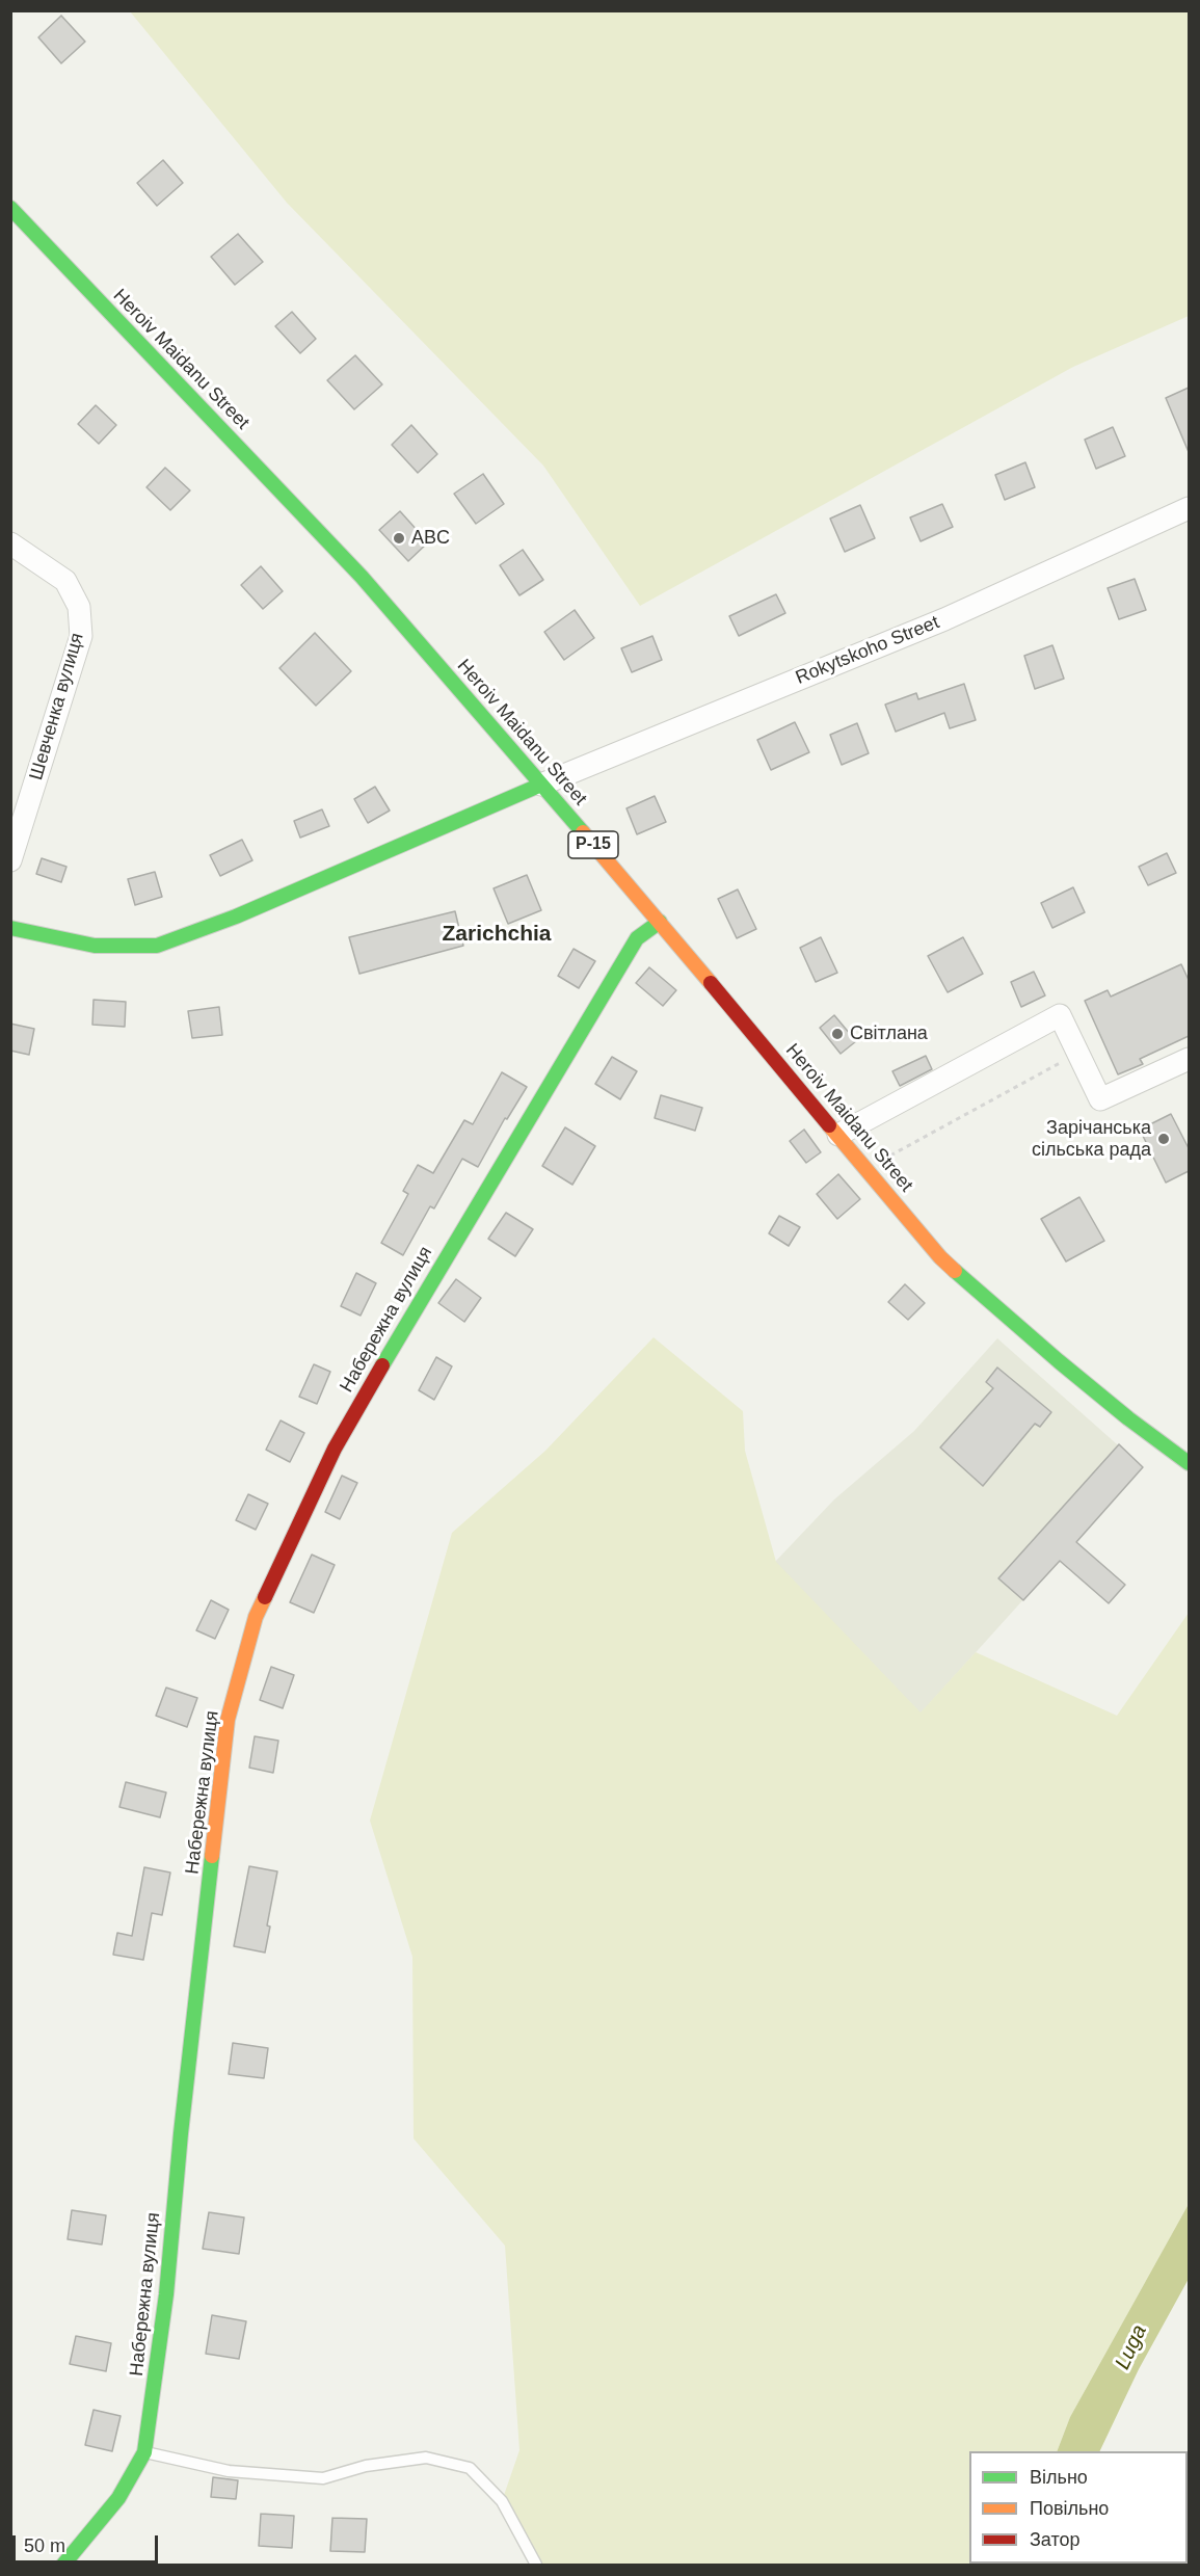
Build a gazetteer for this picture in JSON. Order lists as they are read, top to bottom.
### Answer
{
  "streets": {
    "street": [
      "Heroiv Maidanu Street",
      "Rokytskoho Street",
      "Шевченка вулиця",
      "Р-15",
      "Набережна вулиця"
    ]
  },
  "crossings": [
    ["Heroiv Maidanu Street", "Rokytskoho Street"],
    ["Heroiv Maidanu Street", "Набережна вулиця"]
  ],
  "districts": ["Zarichchia"],
  "water": ["Luga"],
  "places": ["ABC", "Світлана", "Зарічанська сільська рада"],
  "legend": ["Вільно", "Повільно", "Затор"],
  "scale_bar": "50 m"
}
